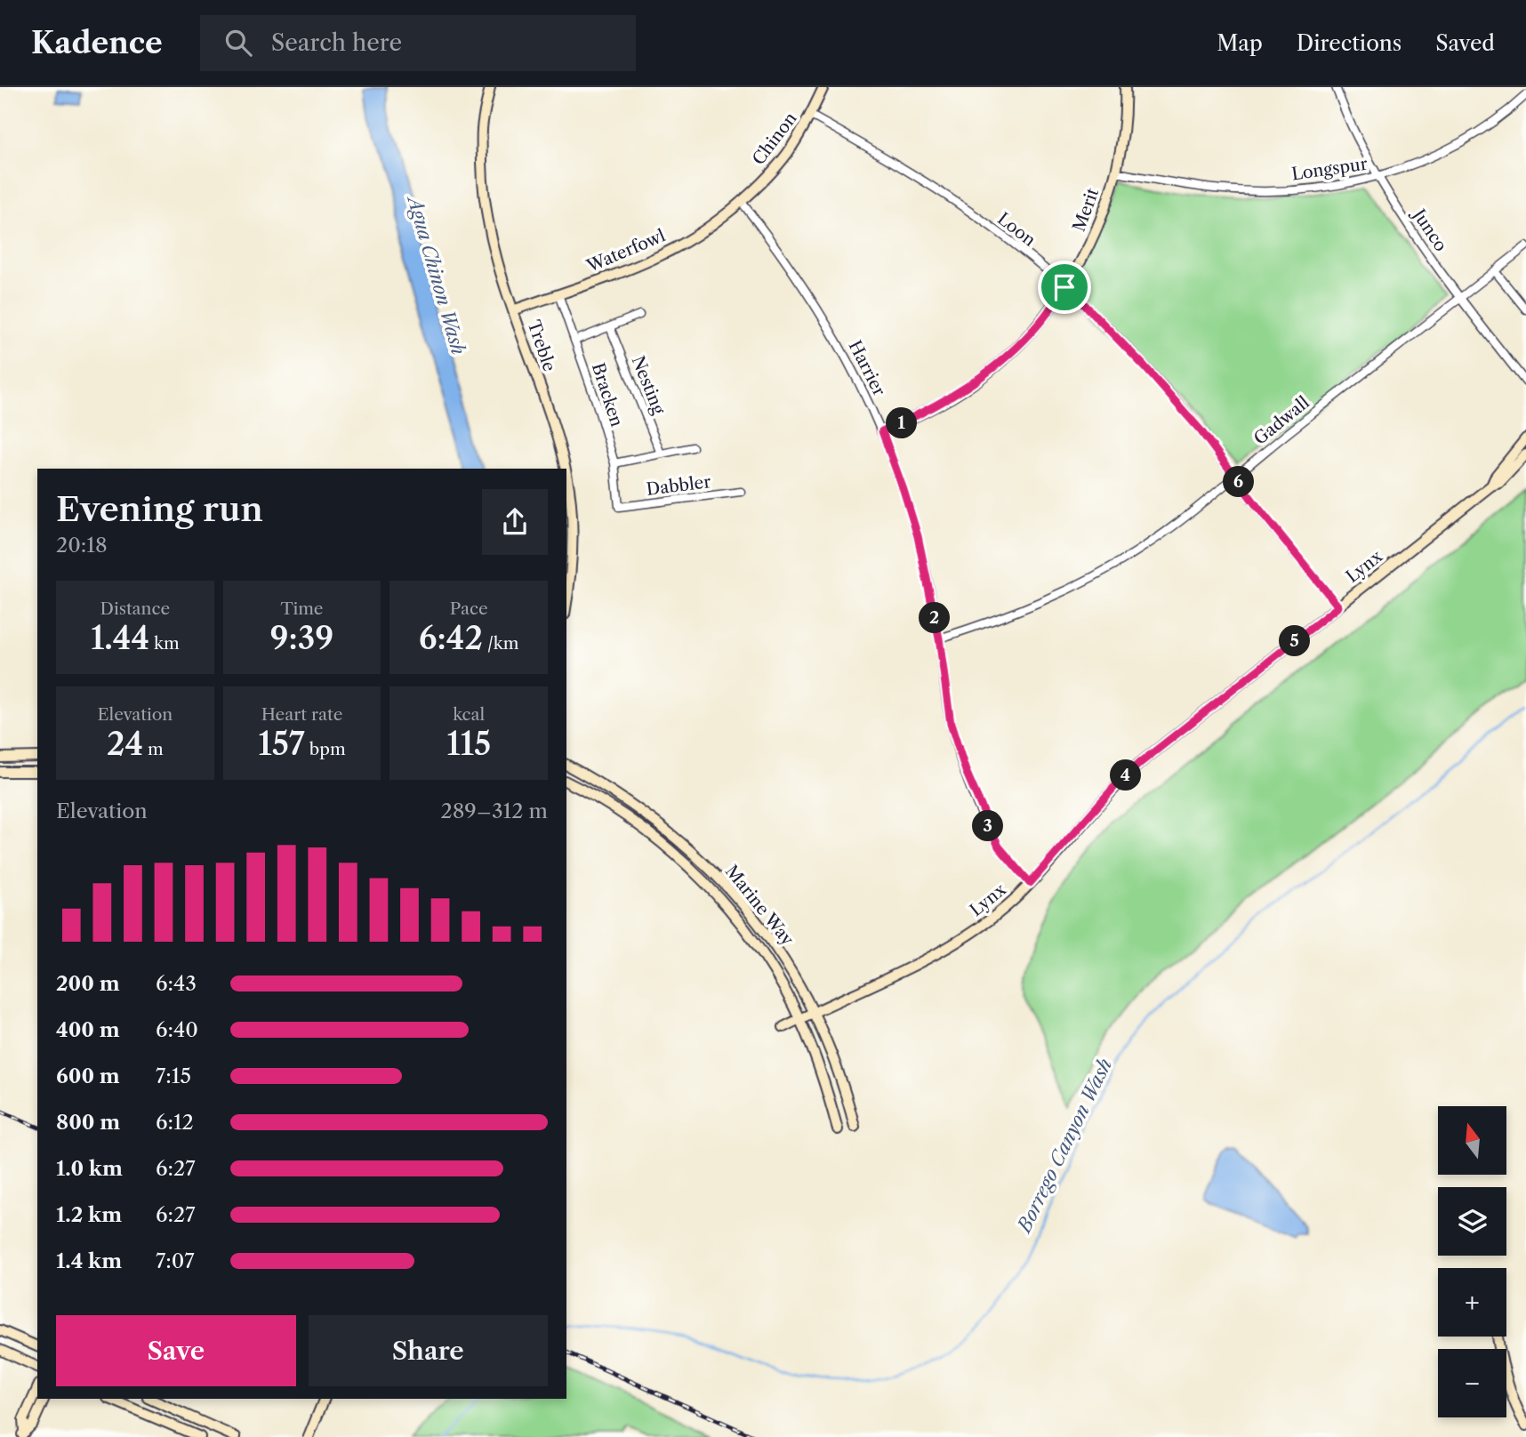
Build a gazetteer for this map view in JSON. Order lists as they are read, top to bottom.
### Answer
{
  "streets": {
    "street": [
      "Chinon",
      "Longspur",
      "Merit",
      "Loon",
      "Junco",
      "Waterfowl",
      "Treble",
      "Harrier",
      "Nesting",
      "Bracken",
      "Gadwall",
      "Dabbler",
      "Lynx",
      "Marine Way"
    ]
  },
  "crossings": [
    ["Chinon", "Loon"],
    ["Chinon", "Waterfowl"],
    ["Chinon", "Harrier"],
    ["Longspur", "Merit"],
    ["Longspur", "Junco"],
    ["Merit", "Loon"],
    ["Merit", "Harrier"],
    ["Loon", "Gadwall"],
    ["Loon", "Lynx"],
    ["Junco", "Gadwall"],
    ["Waterfowl", "Treble"],
    ["Waterfowl", "Harrier"],
    ["Waterfowl", "Bracken"],
    ["Harrier", "Gadwall"],
    ["Harrier", "Lynx"],
    ["Bracken", "Dabbler"],
    ["Lynx", "Marine Way"]
  ],
  "water": ["Agua Chinon Wash", "Borrego Canyon Wash"],
  "north": "top",
  "page": {
    "header": "Kadence",
    "search": "Search here",
    "nav": ["Map", "Directions", "Saved"],
    "pins": [
      "1",
      "6",
      "2",
      "5",
      "4",
      "3"
    ],
    "heading": ["Evening run", "20:18"],
    "stats": [
      ["Distance", "1.44 km"],
      ["Time", "9:39"],
      ["Pace", "6:42 /km"],
      ["Elevation", "24 m"],
      ["Heart rate", "157 bpm"],
      ["kcal", "115"]
    ],
    "chart": ["Elevation", "289–312 m"],
    "list": [
      {
        "name": "200 m",
        "note": "6:43"
      },
      {
        "name": "400 m",
        "note": "6:40"
      },
      {
        "name": "600 m",
        "note": "7:15"
      },
      {
        "name": "800 m",
        "note": "6:12"
      },
      {
        "name": "1.0 km",
        "note": "6:27"
      },
      {
        "name": "1.2 km",
        "note": "6:27"
      },
      {
        "name": "1.4 km",
        "note": "7:07"
      }
    ],
    "map_buttons": ["+", "−"],
    "buttons": ["Save", "Share"]
  }
}
